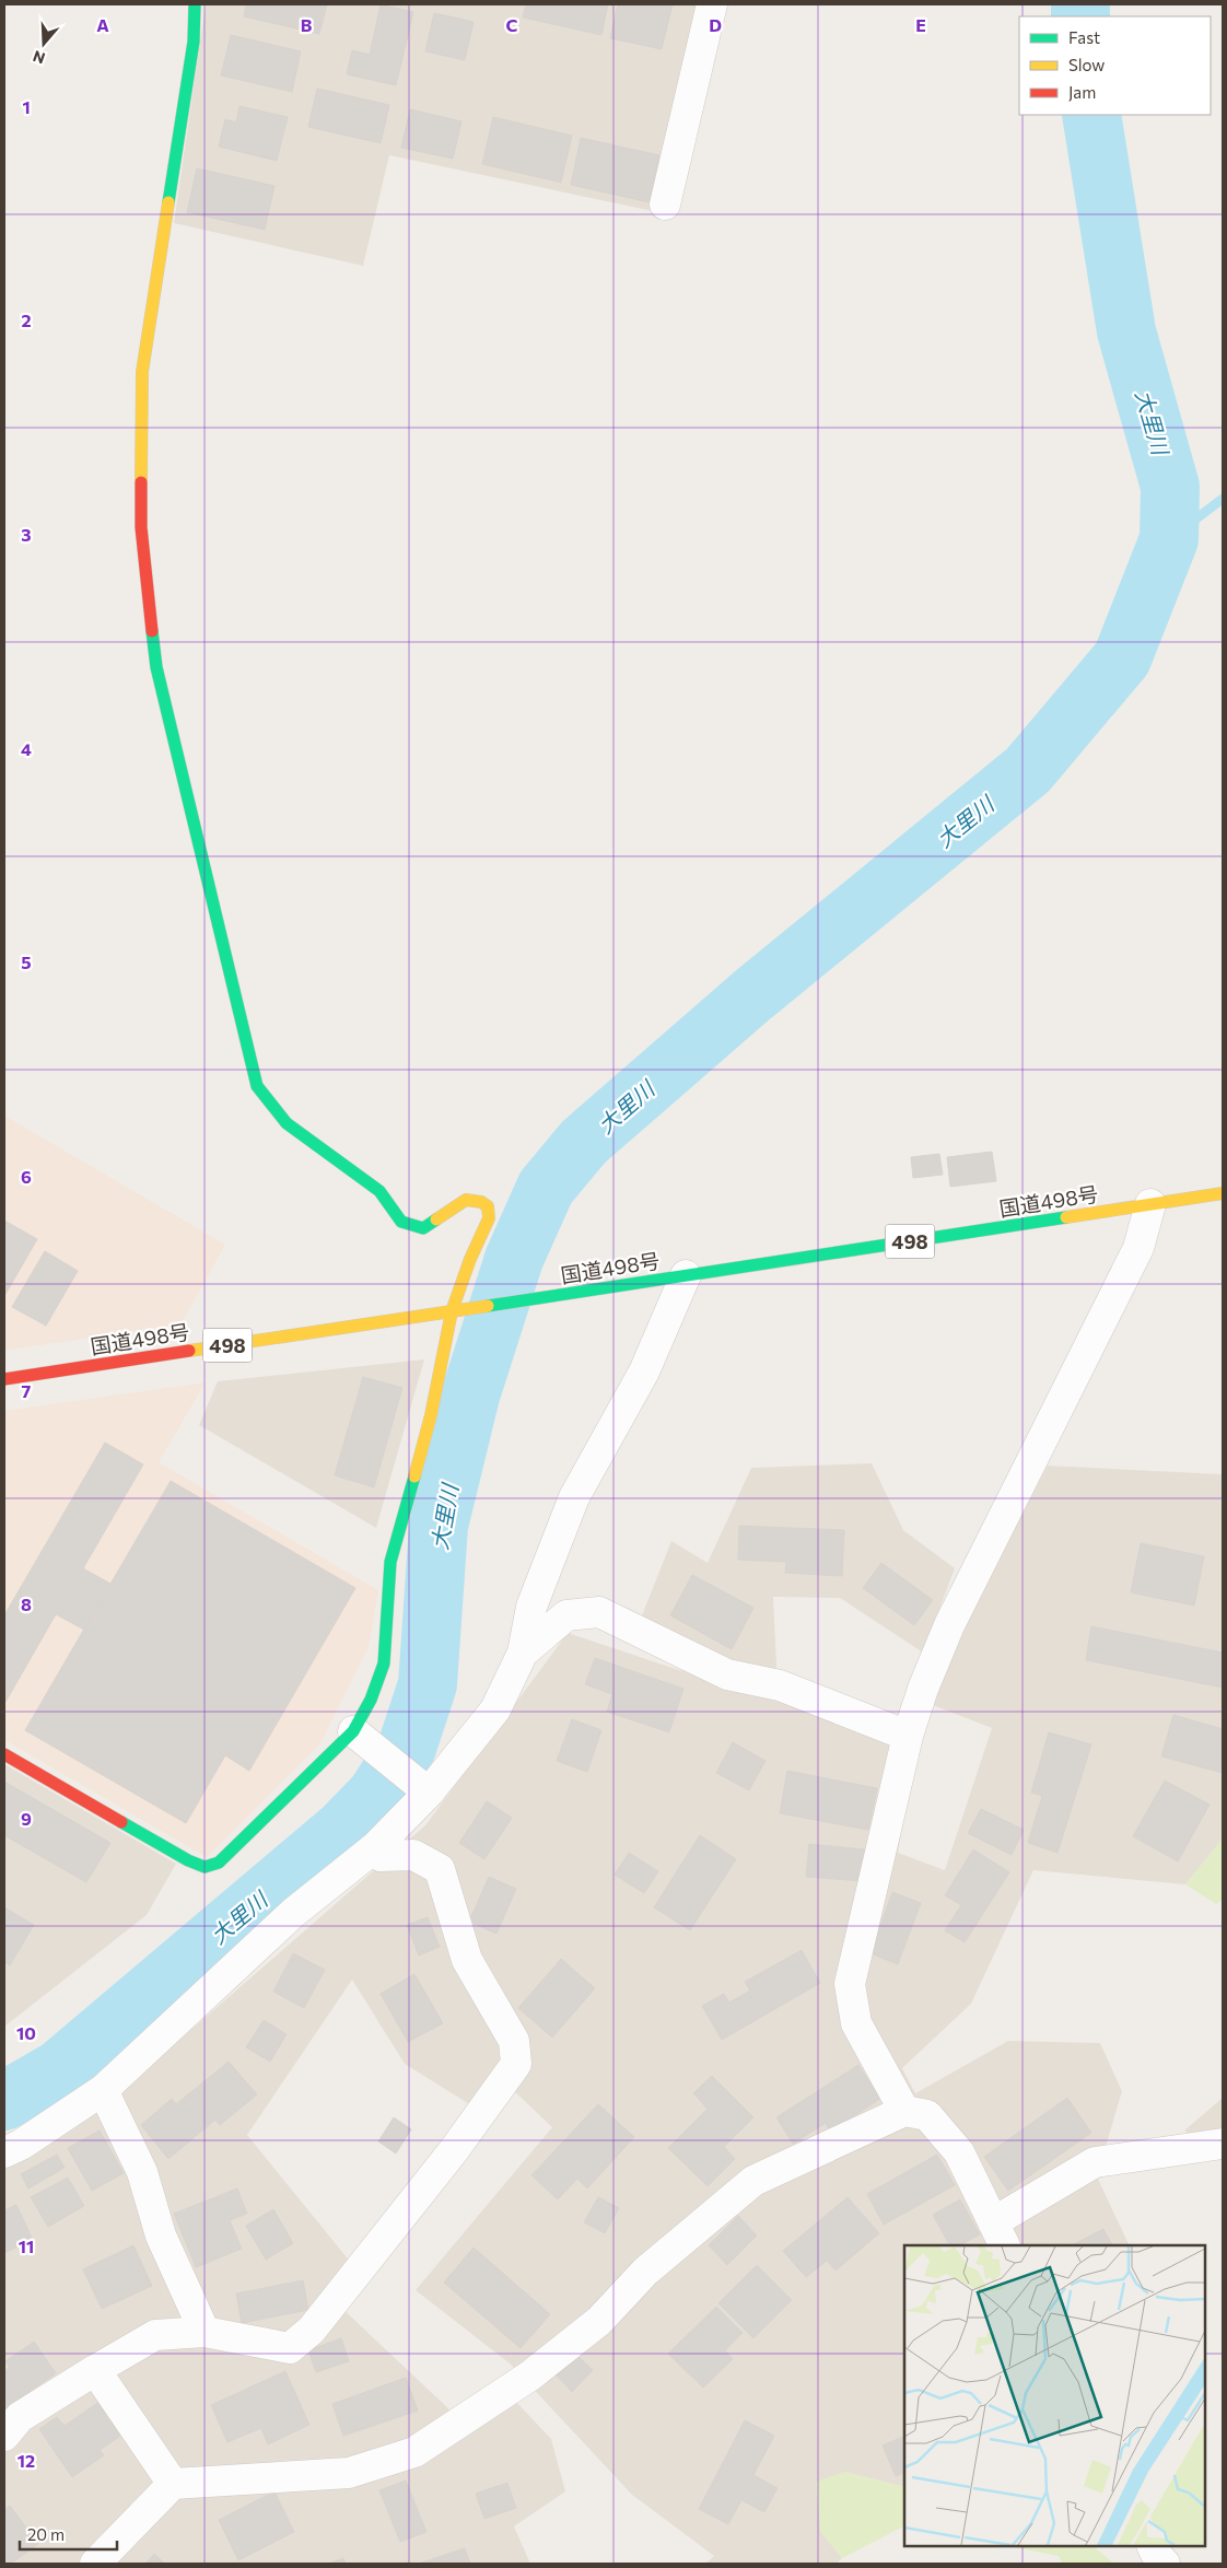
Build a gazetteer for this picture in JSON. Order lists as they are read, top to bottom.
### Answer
{
  "streets": {
    "main road": ["国道498号", "498"]
  },
  "water": ["大里川"],
  "legend": ["Fast", "Slow", "Jam"],
  "scale_bar": "20 m",
  "north": "bottom",
  "grid": {
    "columns": [
      "A",
      "B",
      "C",
      "D",
      "E"
    ],
    "rows": [
      "1",
      "2",
      "3",
      "4",
      "5",
      "6",
      "7",
      "8",
      "9",
      "10",
      "11",
      "12"
    ]
  }
}
